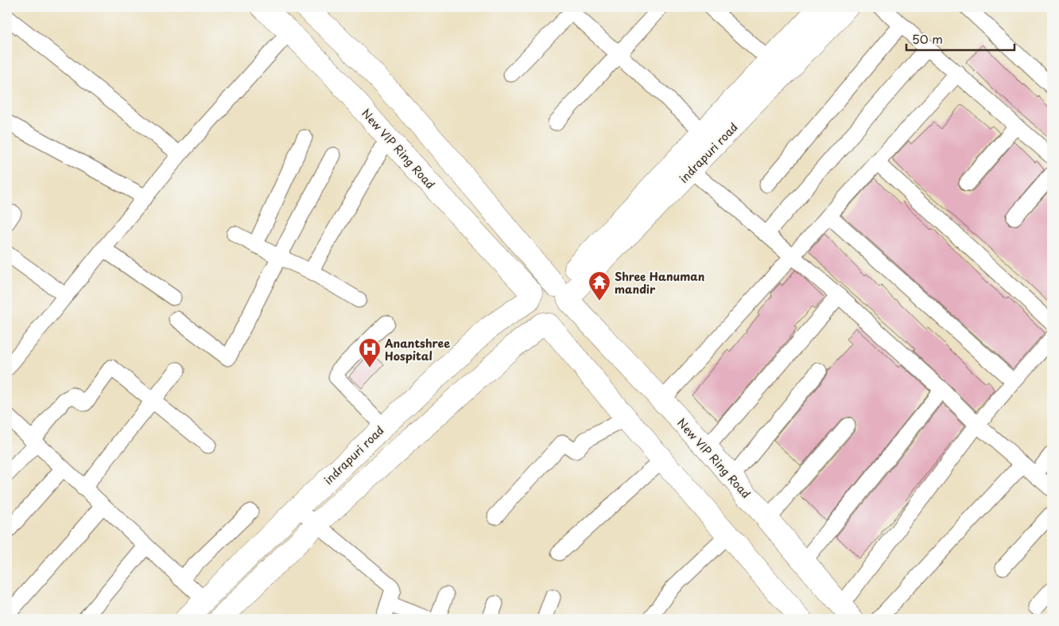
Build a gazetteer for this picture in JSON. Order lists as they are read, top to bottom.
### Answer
{
  "streets": {
    "main road": ["New VIP Ring Road", "indrapuri road"]
  },
  "crossings": [
    ["New VIP Ring Road", "indrapuri road"]
  ],
  "places": {
    "temple": ["Shree Hanuman mandir"],
    "hospital": ["Anantshree Hospital"]
  },
  "scale_bar": "50 m"
}
